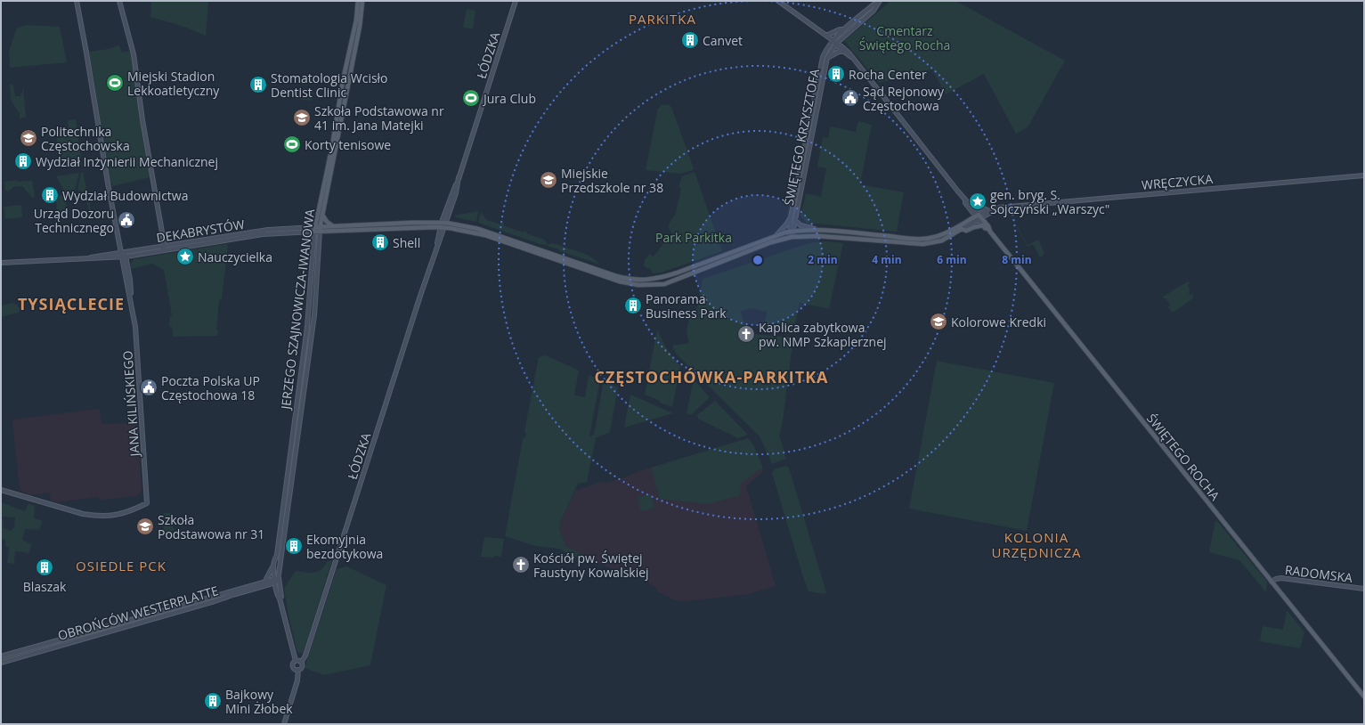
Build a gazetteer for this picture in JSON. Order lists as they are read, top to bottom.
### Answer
{
  "streets": {
    "main road": ["JERZEGO SZAJNOWICZA-IWANOWA", "ŚWIĘTEGO ROCHA"],
    "street": [
      "ŁÓDZKA",
      "ŚWIĘTEGO KRZYSZTOFA",
      "WRĘCZYCKA",
      "DEKABRYSTÓW",
      "JANA KILIŃSKIEGO",
      "RADOMSKA",
      "OBROŃCÓW WESTERPLATTE"
    ]
  },
  "crossings": [
    ["ŁÓDZKA", "JERZEGO SZAJNOWICZA-IWANOWA"],
    ["ŚWIĘTEGO KRZYSZTOFA", "ŚWIĘTEGO ROCHA"],
    ["WRĘCZYCKA", "ŚWIĘTEGO ROCHA"],
    ["DEKABRYSTÓW", "JERZEGO SZAJNOWICZA-IWANOWA"],
    ["DEKABRYSTÓW", "JANA KILIŃSKIEGO"],
    ["JERZEGO SZAJNOWICZA-IWANOWA", "OBROŃCÓW WESTERPLATTE"],
    ["ŚWIĘTEGO ROCHA", "RADOMSKA"]
  ],
  "districts": [
    "PARKITKA",
    "TYSIĄCLECIE",
    "CZĘSTOCHÓWKA-PARKITKA",
    "KOLONIA URZĘDNICZA",
    "OSIEDLE PCK"
  ],
  "parks": ["Cmentarz Świętego Rocha", "Park Parkitka"],
  "places": {
    "building": [
      "Canvet",
      "Rocha Center",
      "Stomatologia Wcisło Dentist Clinic",
      "Wydział Inżynierii Mechanicznej",
      "Wydział Budownictwa",
      "Shell",
      "Panorama Business Park",
      "Ekomyjnia bezdotykowa",
      "Blaszak",
      "Bajkowy Mini Żłobek"
    ],
    "sports": ["Miejski Stadion Lekkoatletyczny", "Jura Club", "Korty tenisowe"],
    "public building": ["Sąd Rejonowy Częstochowa", "Urząd Dozoru Technicznego", "Poczta Polska UP Częstochowa 18"],
    "school or university": [
      "Szkoła Podstawowa nr 41 im. Jana Matejki",
      "Politechnika Częstochowska",
      "Miejskie Przedszkole nr 38",
      "Kolorowe Kredki",
      "Szkoła Podstawowa nr 31"
    ],
    "place": ["gen. bryg. S. Sojczyński „Warszyc\"", "Nauczycielka"],
    "church": ["Kaplica zabytkowa pw. NMP Szkaplerznej", "Kościół pw. Świętej Faustyny Kowalskiej"]
  },
  "rings": [
    "2 min",
    "4 min",
    "6 min",
    "8 min"
  ]
}
